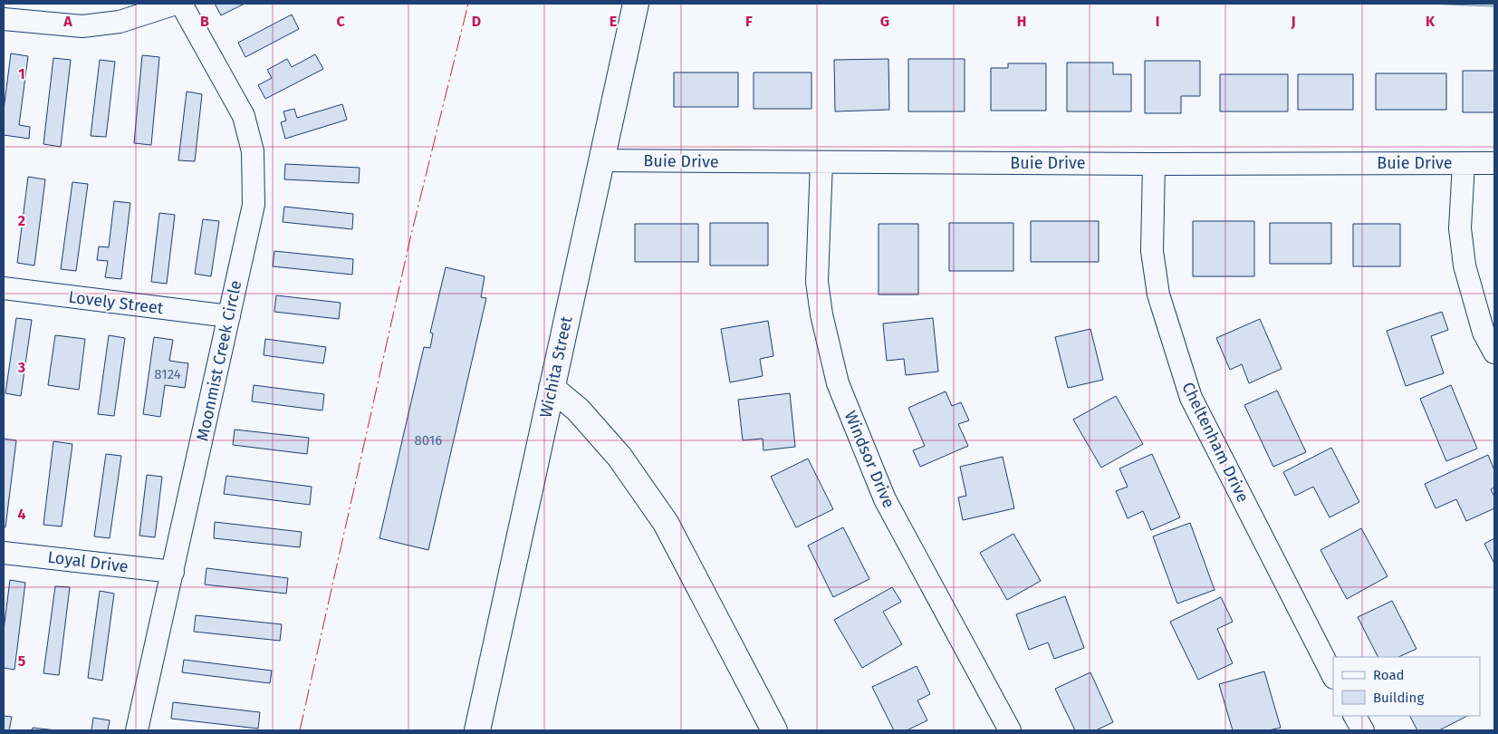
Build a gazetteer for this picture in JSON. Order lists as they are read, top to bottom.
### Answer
{
  "streets": {
    "main road": ["Wichita Street"],
    "street": [
      "Buie Drive",
      "Lovely Street",
      "Moonmist Creek Circle",
      "Cheltenham Drive",
      "Windsor Drive",
      "Loyal Drive"
    ]
  },
  "crossings": [
    ["Buie Drive", "Wichita Street"],
    ["Buie Drive", "Cheltenham Drive"],
    ["Buie Drive", "Windsor Drive"],
    ["Lovely Street", "Moonmist Creek Circle"],
    ["Moonmist Creek Circle", "Loyal Drive"]
  ],
  "house_numbers": ["8124", "8016"],
  "legend": ["Road", "Building"],
  "grid": {
    "columns": [
      "A",
      "B",
      "C",
      "D",
      "E",
      "F",
      "G",
      "H",
      "I",
      "J",
      "K"
    ],
    "rows": [
      "1",
      "2",
      "3",
      "4",
      "5"
    ]
  }
}
